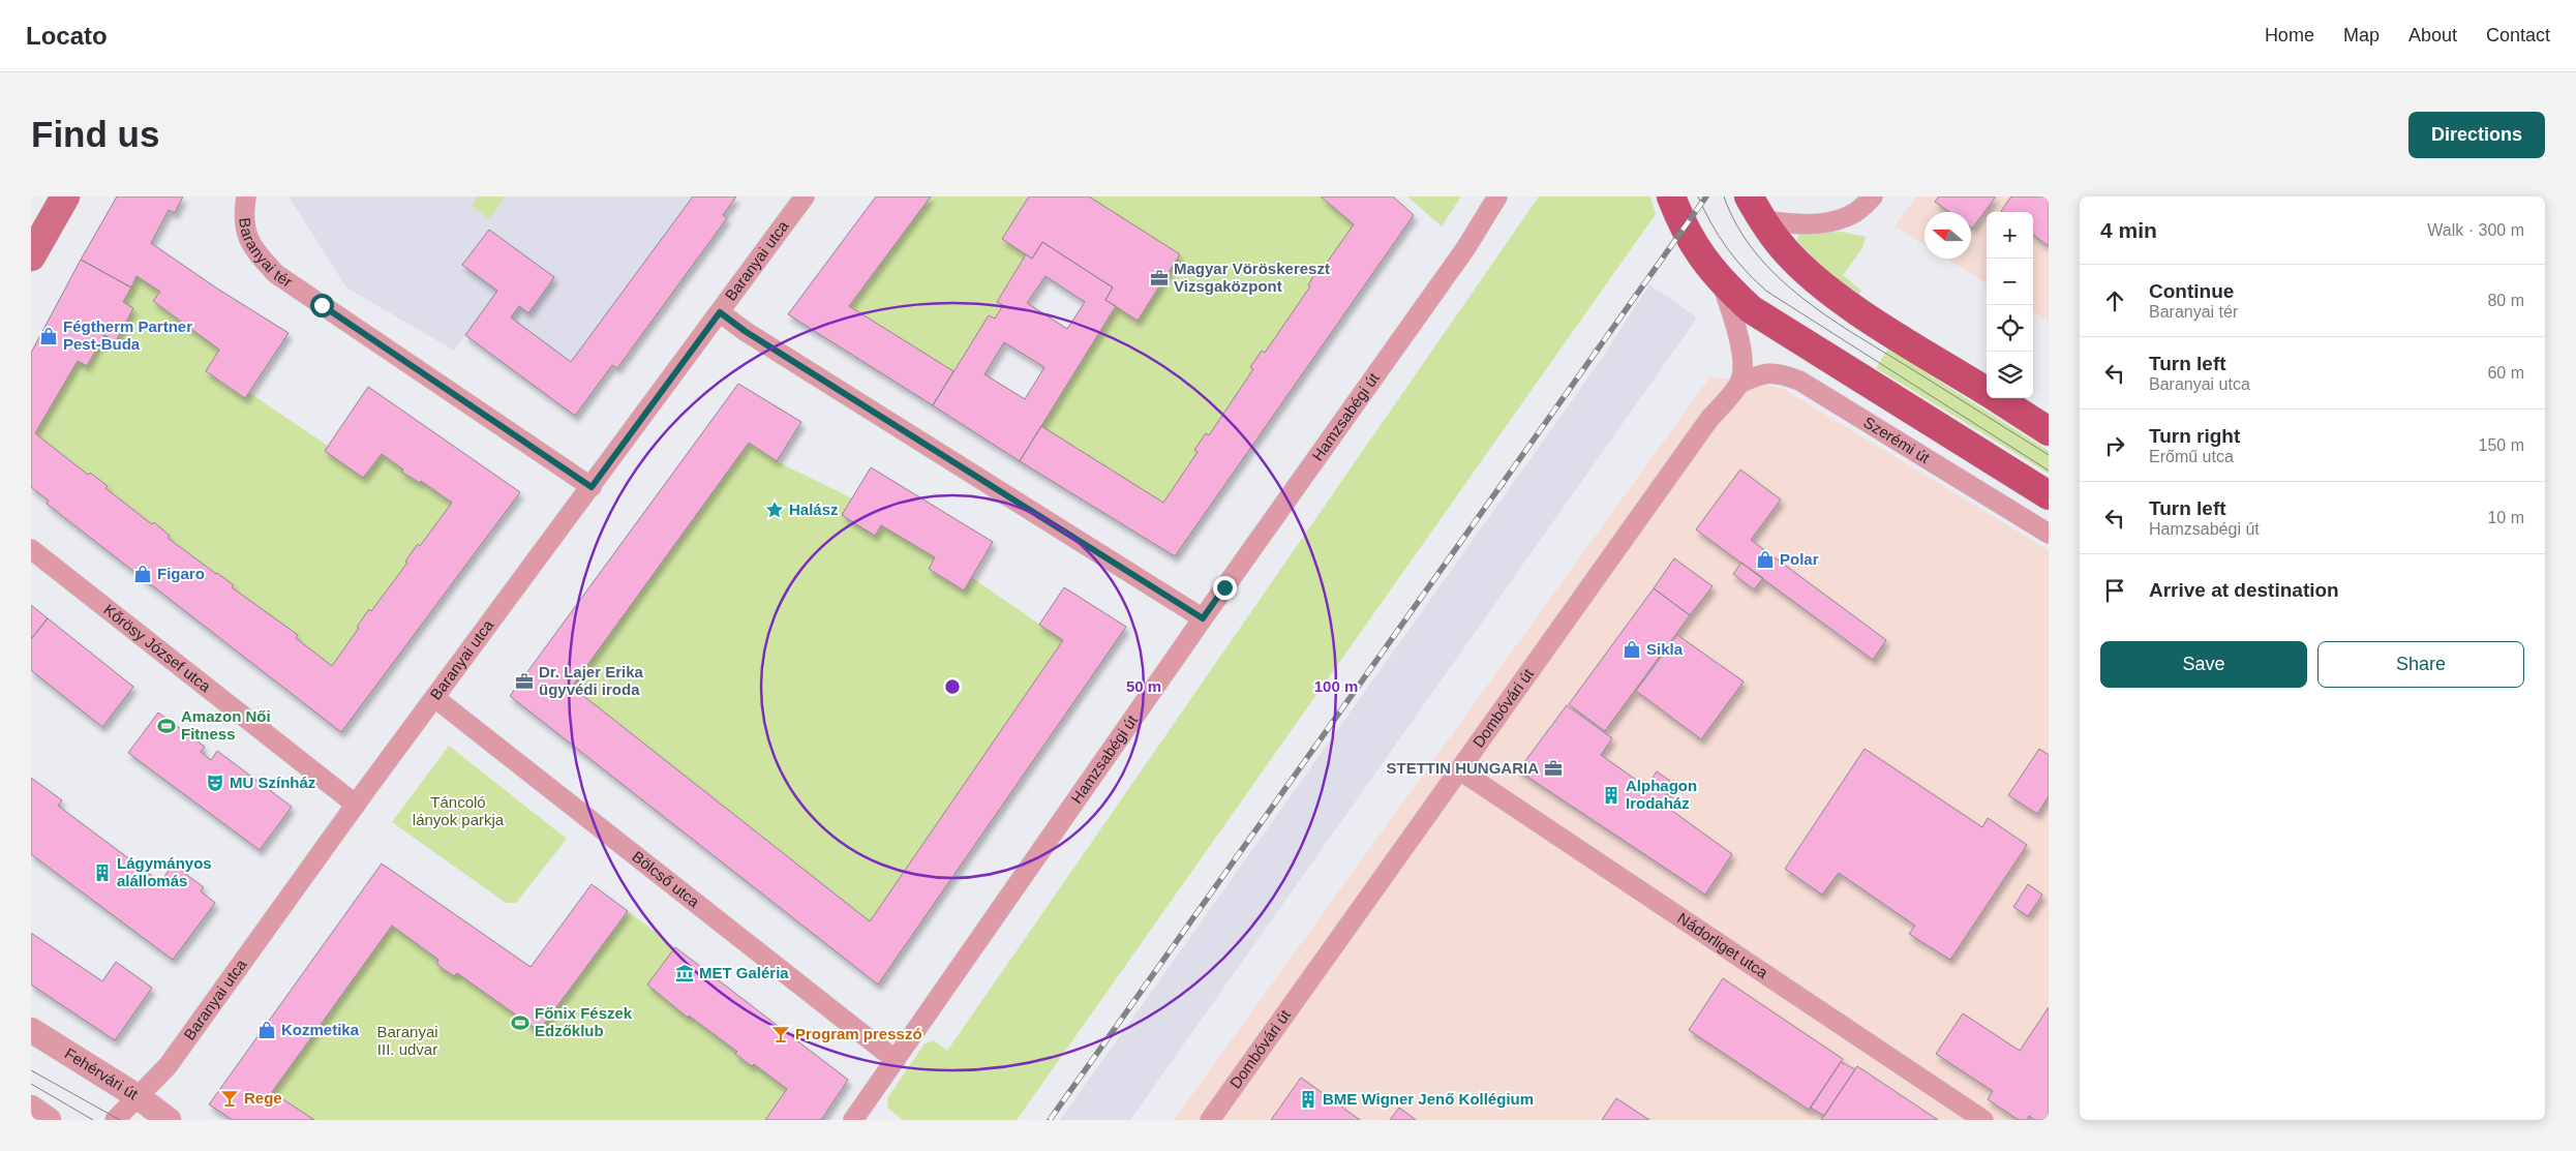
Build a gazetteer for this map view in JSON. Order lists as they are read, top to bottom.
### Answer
{
  "streets": {
    "main road": ["Szerémi út"],
    "street": [
      "Baranyai tér",
      "Baranyai utca",
      "Hamzsabégi út",
      "Kőrösy József utca",
      "Dombóvári út",
      "Bölcső utca",
      "Nádorliget utca",
      "Fehérvári út"
    ]
  },
  "crossings": [
    ["Baranyai tér", "Baranyai utca"],
    ["Baranyai utca", "Kőrösy József utca"],
    ["Baranyai utca", "Bölcső utca"],
    ["Baranyai utca", "Fehérvári út"],
    ["Hamzsabégi út", "Bölcső utca"],
    ["Szerémi út", "Dombóvári út"],
    ["Dombóvári út", "Nádorliget utca"]
  ],
  "parks": ["Táncoló lányok parkja", "Baranyai III. udvar"],
  "places": {
    "office": ["Magyar Vöröskereszt Vizsgaközpont", "Dr. Lajer Erika ügyvédi iroda", "STETTIN HUNGARIA"],
    "shop": [
      "Fégtherm Partner Pest-Buda",
      "Polar",
      "Figaro",
      "Sikla",
      "Kozmetika"
    ],
    "place": ["Halász"],
    "sports": ["Amazon Női Fitness", "Főnix Fészek Edzőklub"],
    "theatre": ["MU Színház"],
    "building": ["Alphagon Irodaház", "Lágymányos alállomás", "BME Wigner Jenő Kollégium"],
    "museum": ["MET Galéria"],
    "bar": ["Program presszó", "Rege"]
  },
  "north": "left",
  "page": {
    "header": "Locato",
    "nav": [
      "Home",
      "Map",
      "About",
      "Contact"
    ],
    "buttons": [
      "Directions",
      ["Save", "Share"]
    ],
    "title": "Find us",
    "heading": ["4 min", "Walk · 300 m"],
    "map_buttons": ["+", "−"],
    "list": [
      ["Continue", "Baranyai tér", "80 m"],
      ["Turn left", "Baranyai utca", "60 m"],
      ["Turn right", "Erőmű utca", "150 m"],
      ["Turn left", "Hamzsabégi út", "10 m"],
      "Arrive at destination"
    ]
  },
  "rings": ["50 m", "100 m"]
}
